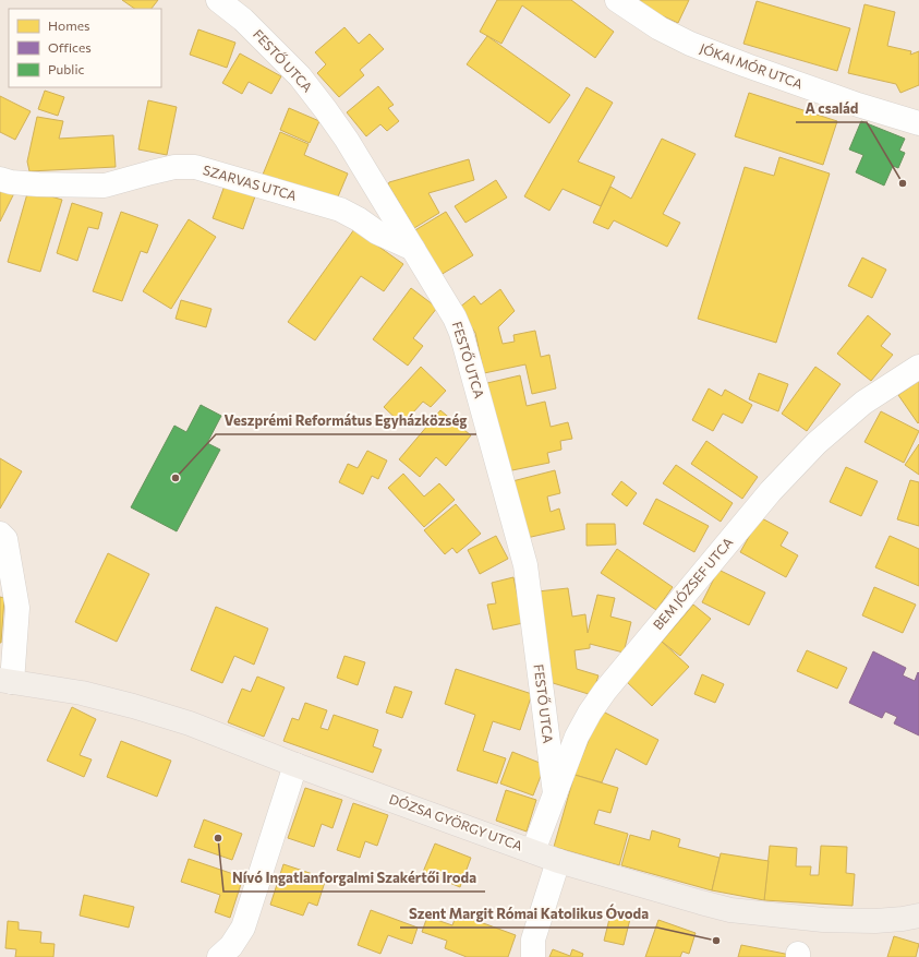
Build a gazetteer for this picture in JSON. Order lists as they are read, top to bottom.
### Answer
{
  "streets": {
    "main road": ["DÓZSA GYÖRGY UTCA"],
    "street": [
      "FESTŐ UTCA",
      "JÓKAI MÓR UTCA",
      "SZARVAS UTCA",
      "BEM JÓZSEF UTCA"
    ]
  },
  "crossings": [
    ["FESTŐ UTCA", "SZARVAS UTCA"],
    ["FESTŐ UTCA", "BEM JÓZSEF UTCA"],
    ["BEM JÓZSEF UTCA", "DÓZSA GYÖRGY UTCA"]
  ],
  "places": [
    "A család",
    "Veszprémi Református Egyházközség",
    "Nívó Ingatlanforgalmi Szakértői Iroda",
    "Szent Margit Római Katolikus Óvoda"
  ],
  "legend": ["Homes", "Offices", "Public"]
}
